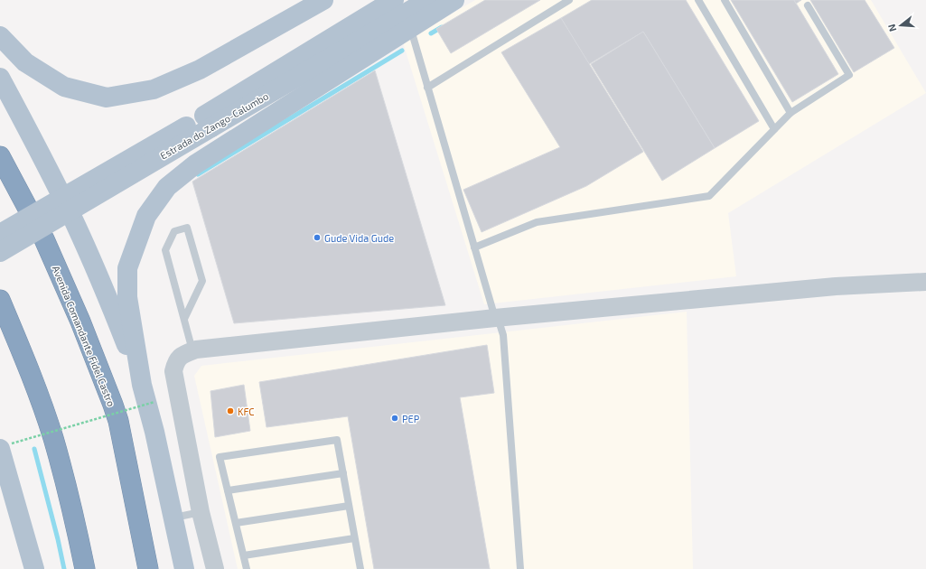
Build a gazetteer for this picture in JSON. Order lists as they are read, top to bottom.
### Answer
{
  "streets": {
    "highway": ["Avenida Comandante Fidel Castro"],
    "main road": ["Estrada do Zango-Calumbo"]
  },
  "places": ["Gude Vida Gude", "KFC", "PEP"],
  "north": "left"
}
